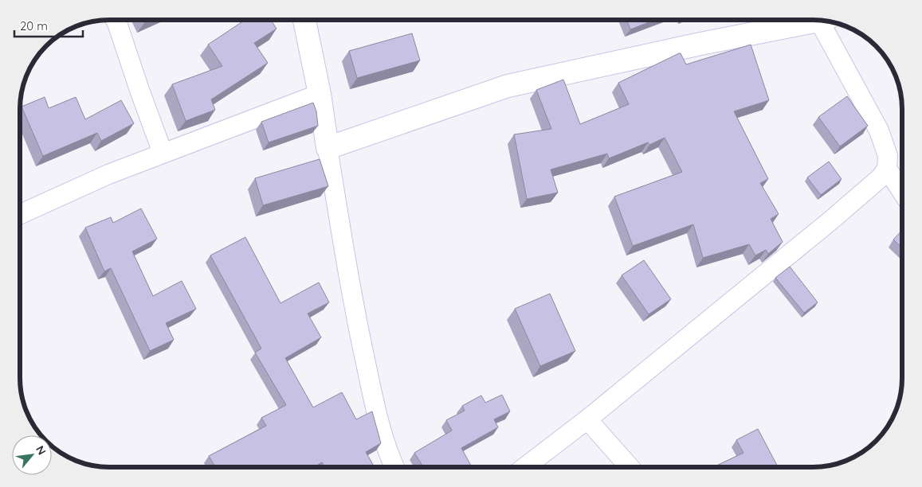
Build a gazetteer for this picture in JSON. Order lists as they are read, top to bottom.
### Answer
{
  "scale_bar": "20 m",
  "north": "top right"
}
